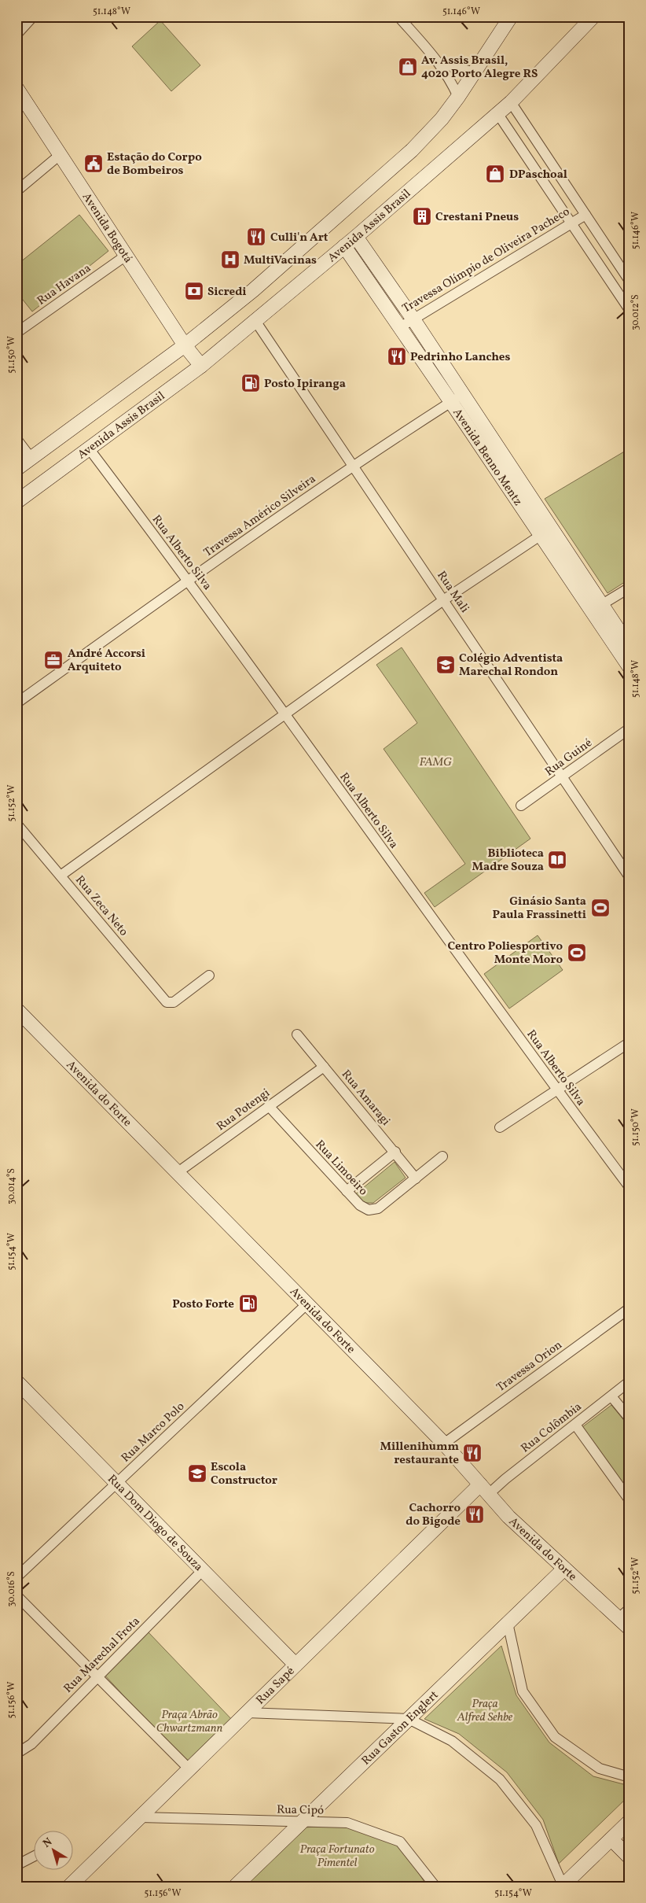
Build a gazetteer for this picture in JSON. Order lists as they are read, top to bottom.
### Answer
{
  "streets": {
    "street": [
      "Avenida Assis Brasil",
      "Avenida Bogotá",
      "Travessa Olímpio de Oliveira Pacheco",
      "Rua Havana",
      "Avenida Benno Mentz",
      "Travessa Américo Silveira",
      "Rua Alberto Silva",
      "Rua Mali",
      "Rua Guiné",
      "Rua Zeca Neto",
      "Avenida do Forte",
      "Rua Amaragi",
      "Rua Potengi",
      "Rua Limoeiro",
      "Travessa Orion",
      "Rua Colômbia",
      "Rua Marco Polo",
      "Rua Dom Diogo de Souza",
      "Rua Marechal Frota",
      "Rua Sapé",
      "Rua Gaston Englert",
      "Rua Cipó"
    ]
  },
  "crossings": [
    ["Avenida Assis Brasil", "Avenida Bogotá"],
    ["Avenida Assis Brasil", "Avenida Benno Mentz"],
    ["Avenida Assis Brasil", "Rua Alberto Silva"],
    ["Avenida Assis Brasil", "Rua Mali"],
    ["Avenida Bogotá", "Rua Havana"],
    ["Travessa Olímpio de Oliveira Pacheco", "Avenida Benno Mentz"],
    ["Avenida Benno Mentz", "Travessa Américo Silveira"],
    ["Travessa Américo Silveira", "Rua Alberto Silva"],
    ["Travessa Américo Silveira", "Rua Mali"],
    ["Rua Mali", "Rua Guiné"],
    ["Avenida do Forte", "Rua Potengi"],
    ["Avenida do Forte", "Travessa Orion"],
    ["Avenida do Forte", "Rua Colômbia"],
    ["Avenida do Forte", "Rua Marco Polo"],
    ["Avenida do Forte", "Rua Sapé"],
    ["Avenida do Forte", "Rua Gaston Englert"],
    ["Rua Amaragi", "Rua Potengi"],
    ["Rua Amaragi", "Rua Limoeiro"],
    ["Rua Potengi", "Rua Limoeiro"],
    ["Rua Colômbia", "Rua Sapé"],
    ["Rua Marco Polo", "Rua Dom Diogo de Souza"],
    ["Rua Dom Diogo de Souza", "Rua Marechal Frota"],
    ["Rua Dom Diogo de Souza", "Rua Sapé"],
    ["Rua Sapé", "Rua Cipó"],
    ["Rua Gaston Englert", "Rua Cipó"]
  ],
  "parks": [
    "FAMG",
    "Praça Alfred Sehbe",
    "Praça Abrão Chwartzmann",
    "Praça Fortunato Pimentel"
  ],
  "places": {
    "shop": ["Av. Assis Brasil, 4020 Porto Alegre RS", "DPaschoal"],
    "public building": ["Estação do Corpo de Bombeiros"],
    "building": ["Crestani Pneus"],
    "restaurant": [
      "Culli'n Art",
      "Pedrinho Lanches",
      "Millenihumm restaurante",
      "Cachorro do Bigode"
    ],
    "hospital": ["MultiVacinas"],
    "bank": ["Sicredi"],
    "fuel station": ["Posto Ipiranga", "Posto Forte"],
    "office": ["André Accorsi Arquiteto"],
    "school or university": ["Colégio Adventista Marechal Rondon", "Escola Constructor"],
    "library": ["Biblioteca Madre Souza"],
    "sports": ["Ginásio Santa Paula Frassinetti", "Centro Poliesportivo Monte Moro"]
  },
  "north": "top left",
  "coordinates": [
    "51.148°W",
    "51.146°W",
    "30.012°S",
    "51.150°W",
    "51.152°W",
    "30.014°S",
    "51.154°W",
    "30.016°S",
    "51.156°W"
  ]
}
